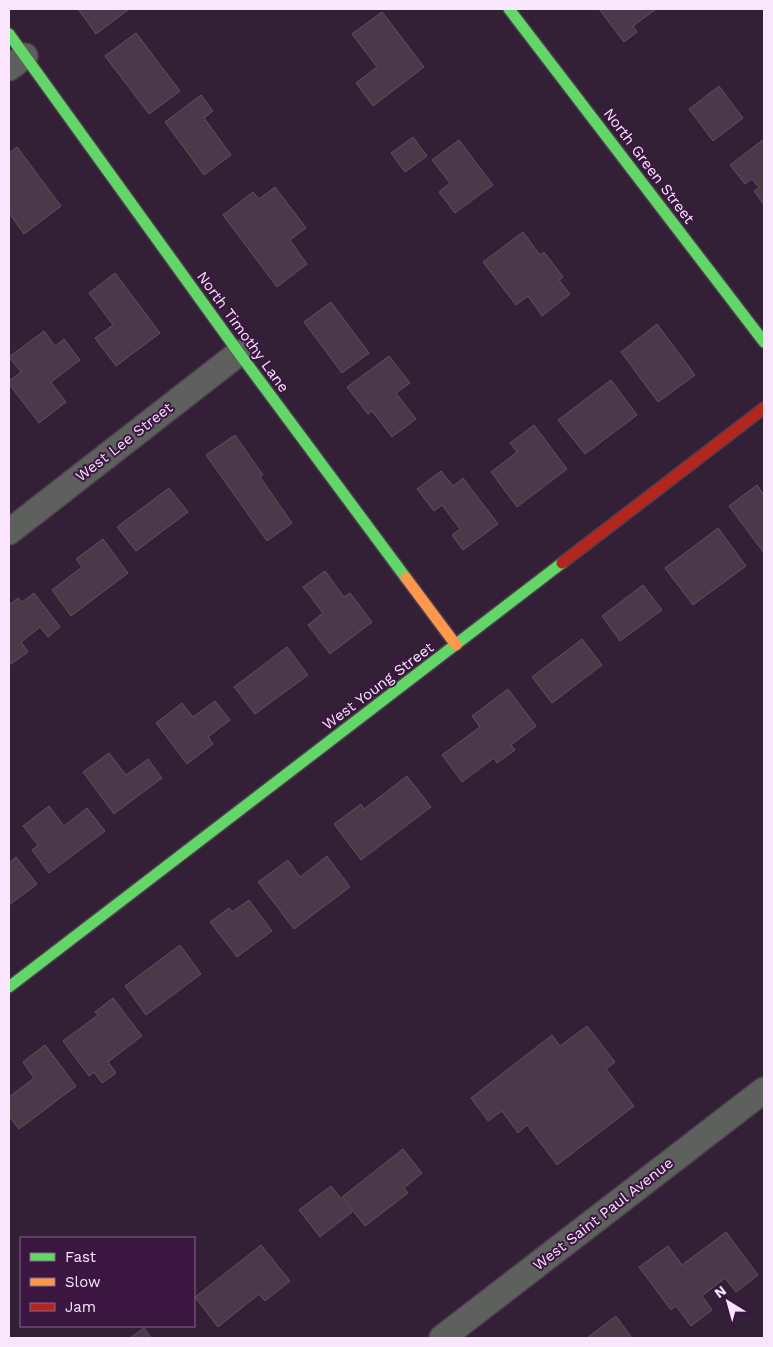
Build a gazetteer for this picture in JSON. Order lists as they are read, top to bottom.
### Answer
{
  "streets": {
    "street": [
      "North Green Street",
      "North Timothy Lane",
      "West Lee Street",
      "West Young Street",
      "West Saint Paul Avenue"
    ]
  },
  "crossings": [
    ["North Timothy Lane", "West Lee Street"],
    ["North Timothy Lane", "West Young Street"]
  ],
  "legend": ["Fast", "Slow", "Jam"],
  "north": "top left"
}
